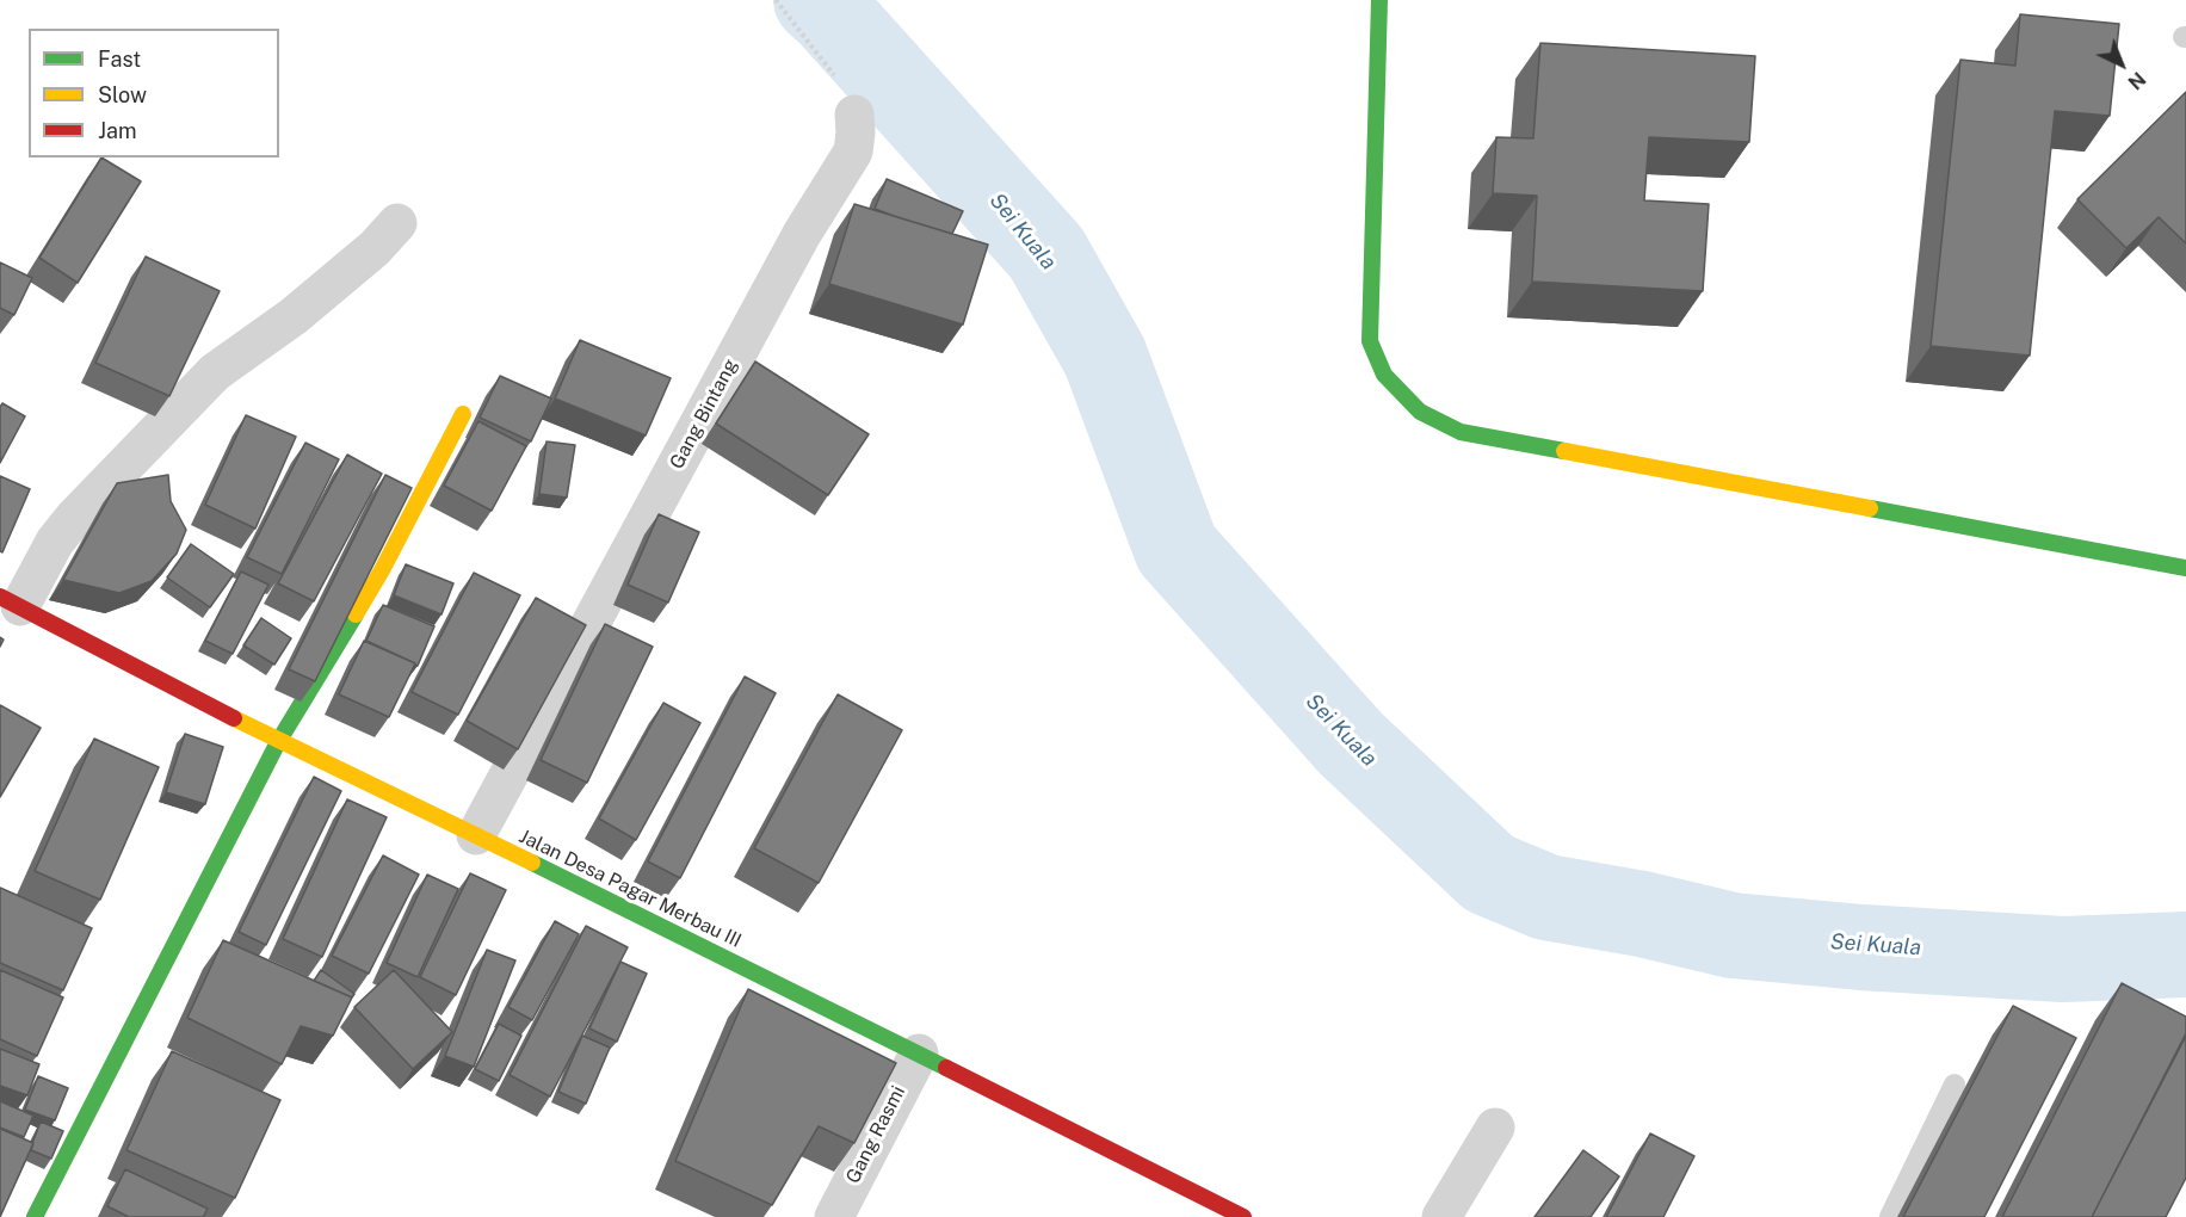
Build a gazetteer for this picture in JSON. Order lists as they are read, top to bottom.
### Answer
{
  "streets": {
    "street": ["Gang Bintang", "Jalan Desa Pagar Merbau III", "Gang Rasmi"]
  },
  "crossings": [
    ["Gang Bintang", "Jalan Desa Pagar Merbau III"],
    ["Jalan Desa Pagar Merbau III", "Gang Rasmi"]
  ],
  "water": ["Sei Kuala"],
  "legend": ["Fast", "Slow", "Jam"],
  "north": "bottom right"
}
